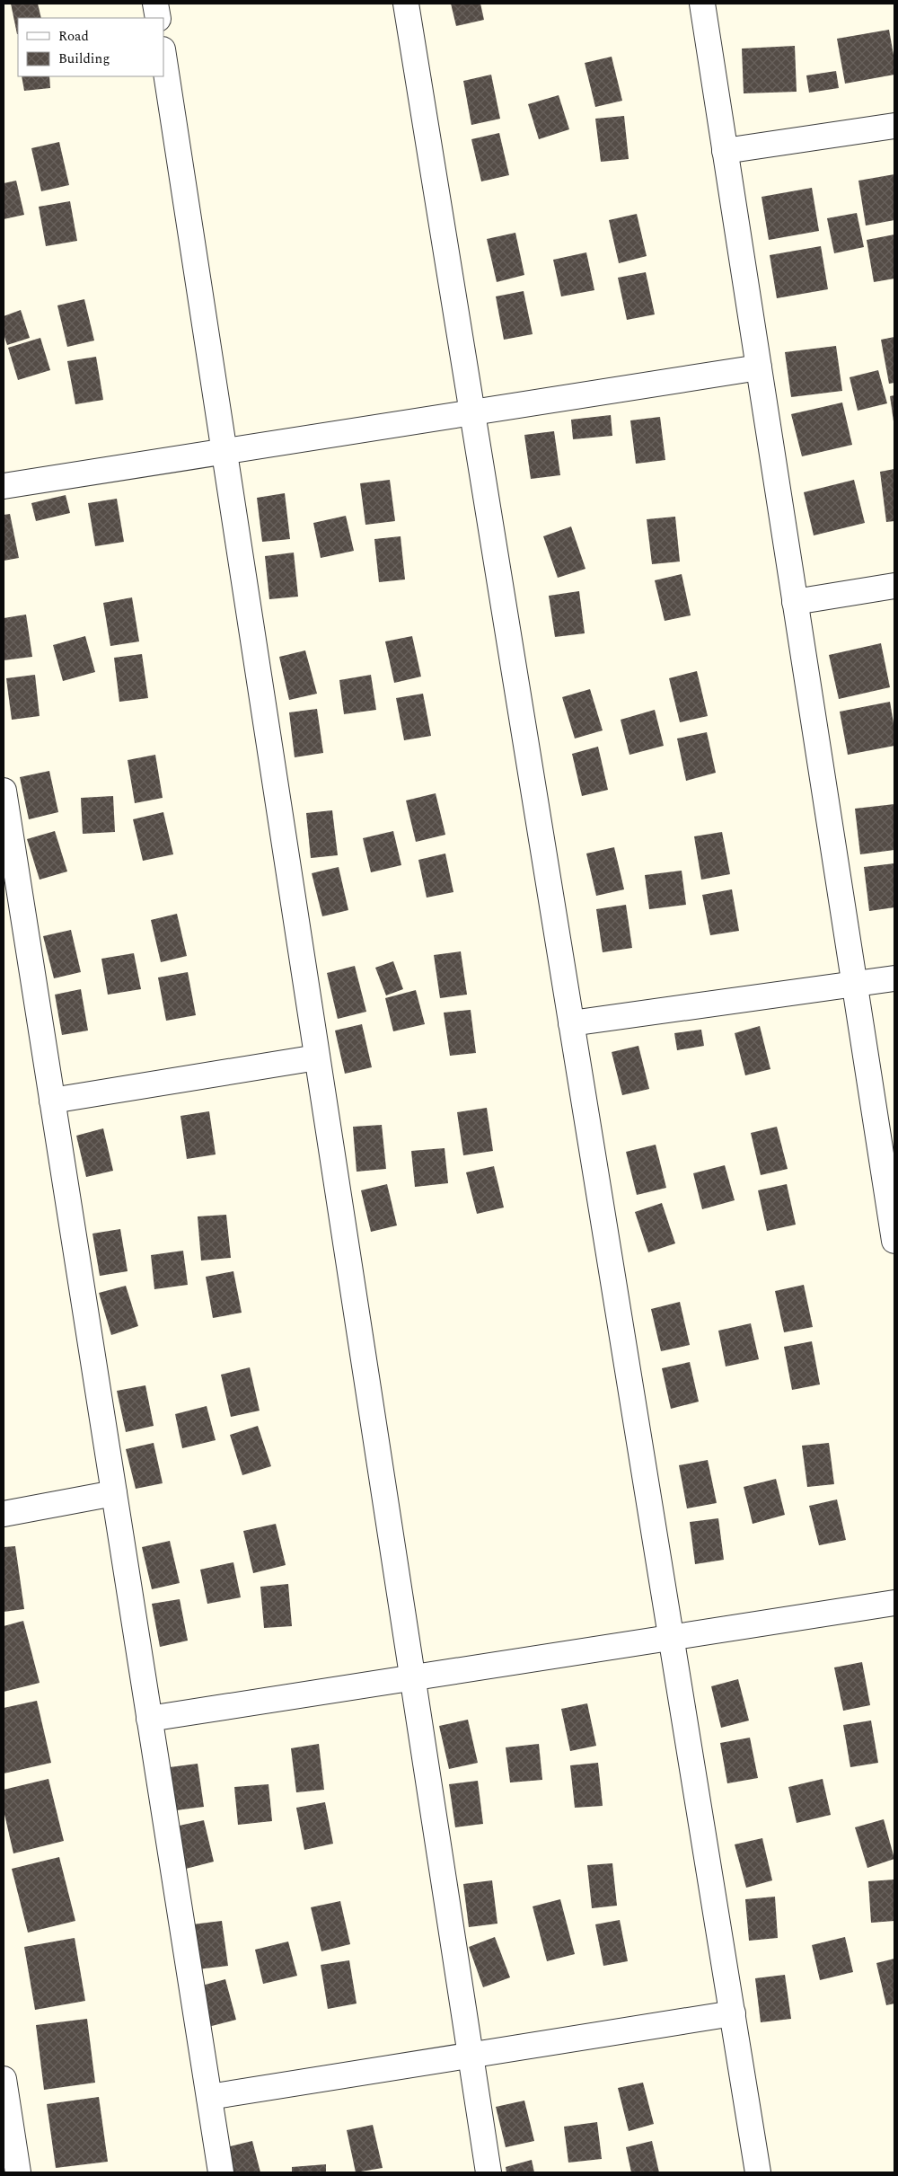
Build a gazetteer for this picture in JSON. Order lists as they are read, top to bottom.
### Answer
{
  "legend": ["Road", "Building"]
}
